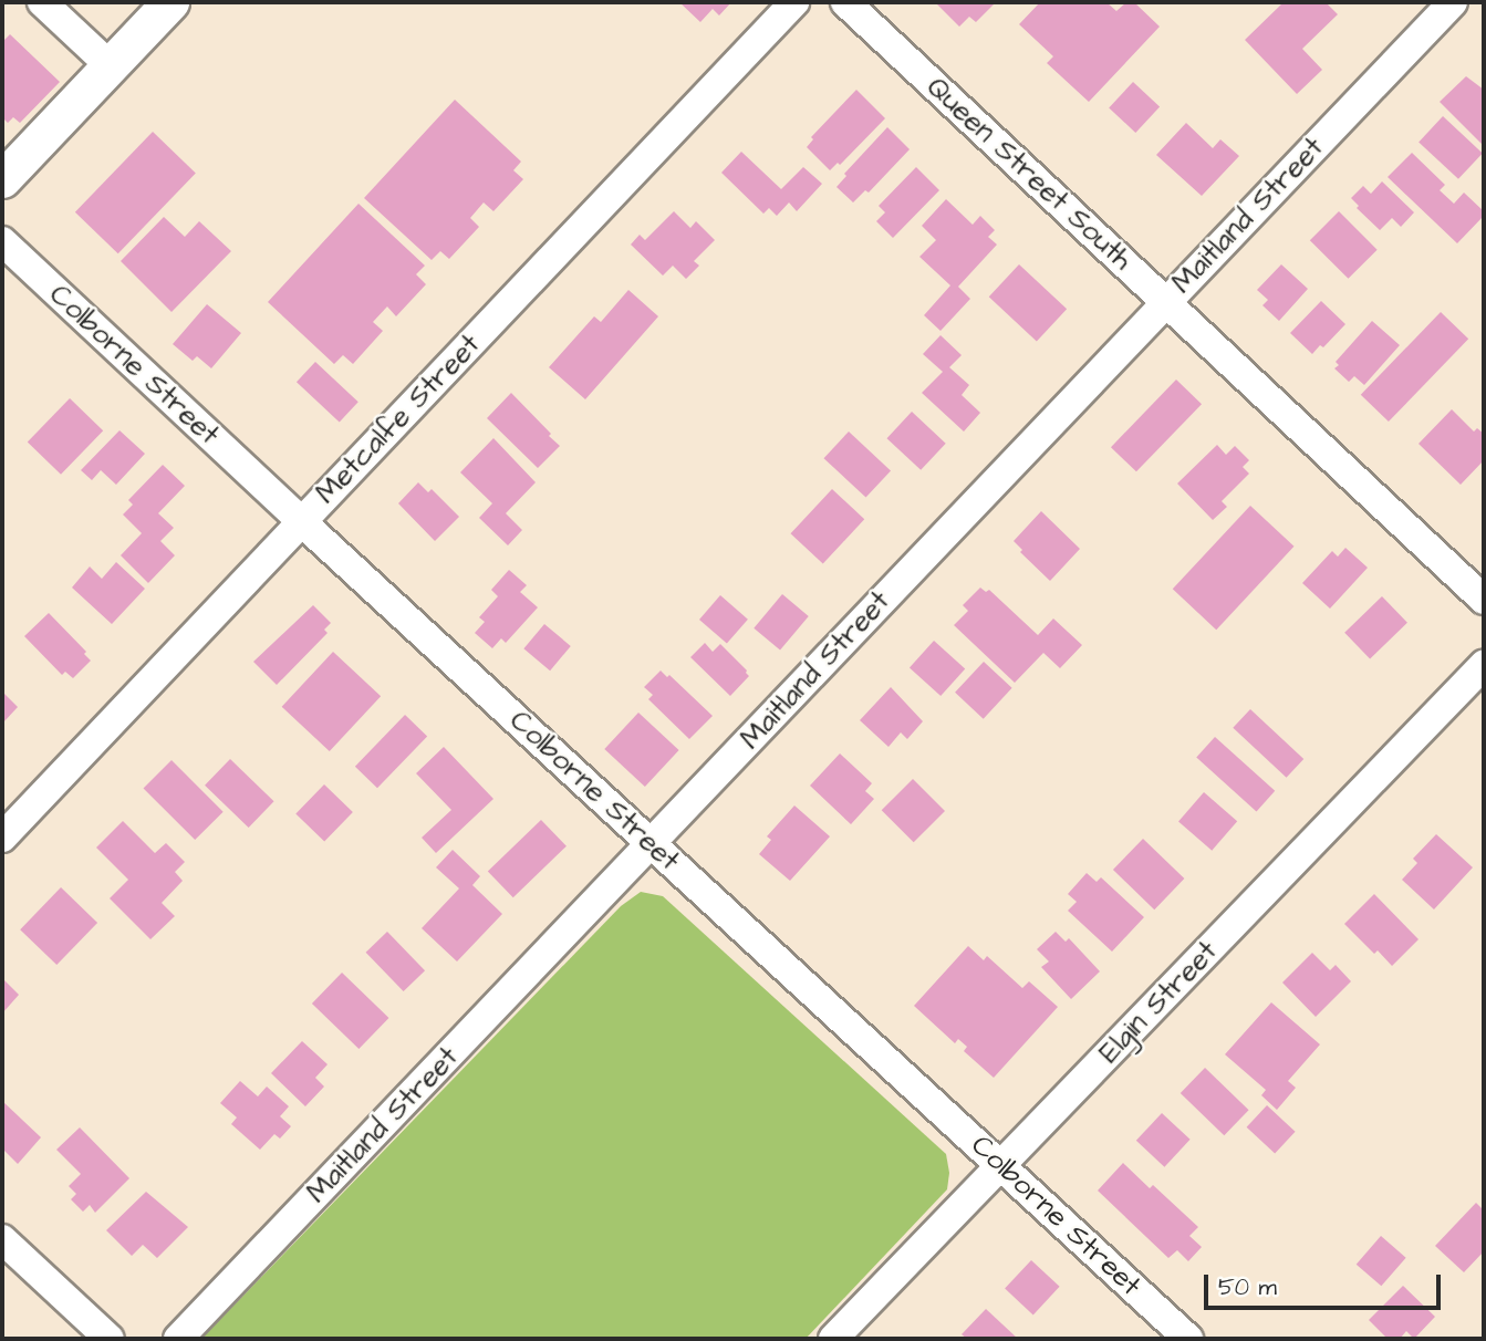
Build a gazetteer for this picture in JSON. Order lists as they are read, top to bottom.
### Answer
{
  "streets": {
    "street": [
      "Queen Street South",
      "Maitland Street",
      "Colborne Street",
      "Metcalfe Street",
      "Elgin Street"
    ]
  },
  "crossings": [
    ["Queen Street South", "Maitland Street"],
    ["Maitland Street", "Colborne Street"],
    ["Colborne Street", "Metcalfe Street"],
    ["Colborne Street", "Elgin Street"]
  ],
  "scale_bar": "50 m"
}
